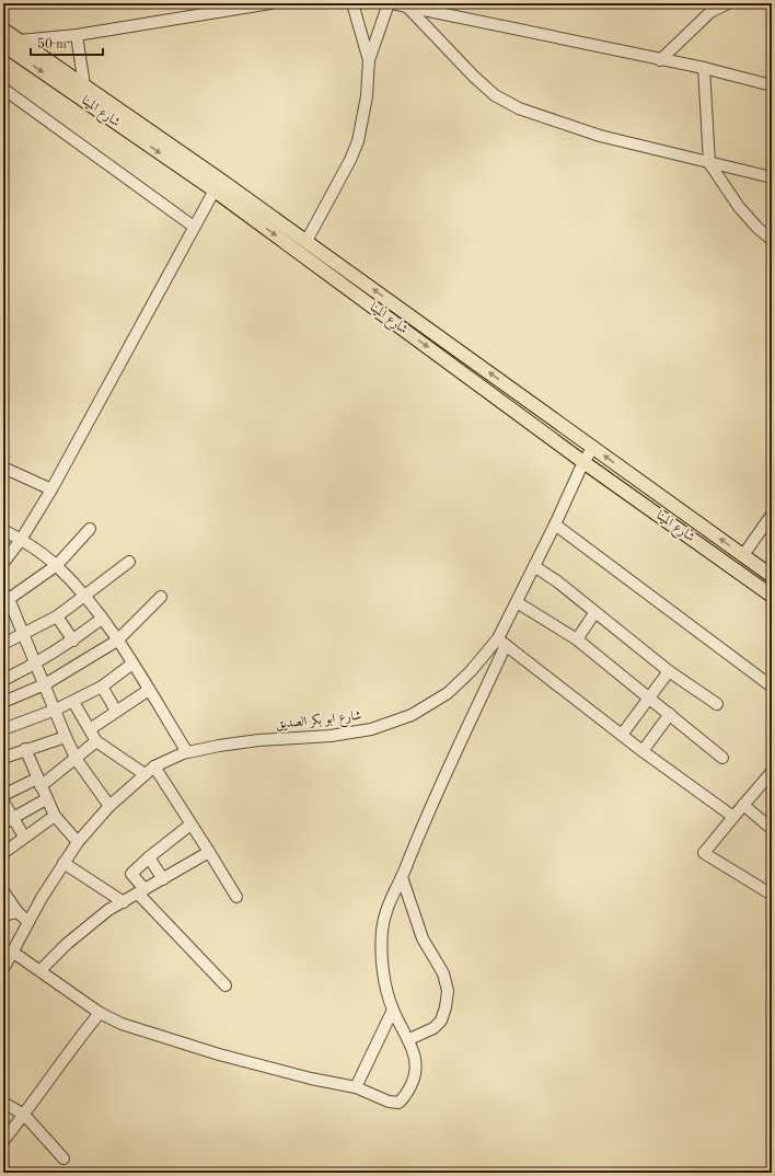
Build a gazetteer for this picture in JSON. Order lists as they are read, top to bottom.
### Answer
{
  "streets": {
    "main road": ["شارع المينا"],
    "street": ["شارع ابو بكر الصديق"]
  },
  "crossings": [
    ["شارع المينا", "شارع ابو بكر الصديق"]
  ],
  "scale_bar": "50 m"
}
